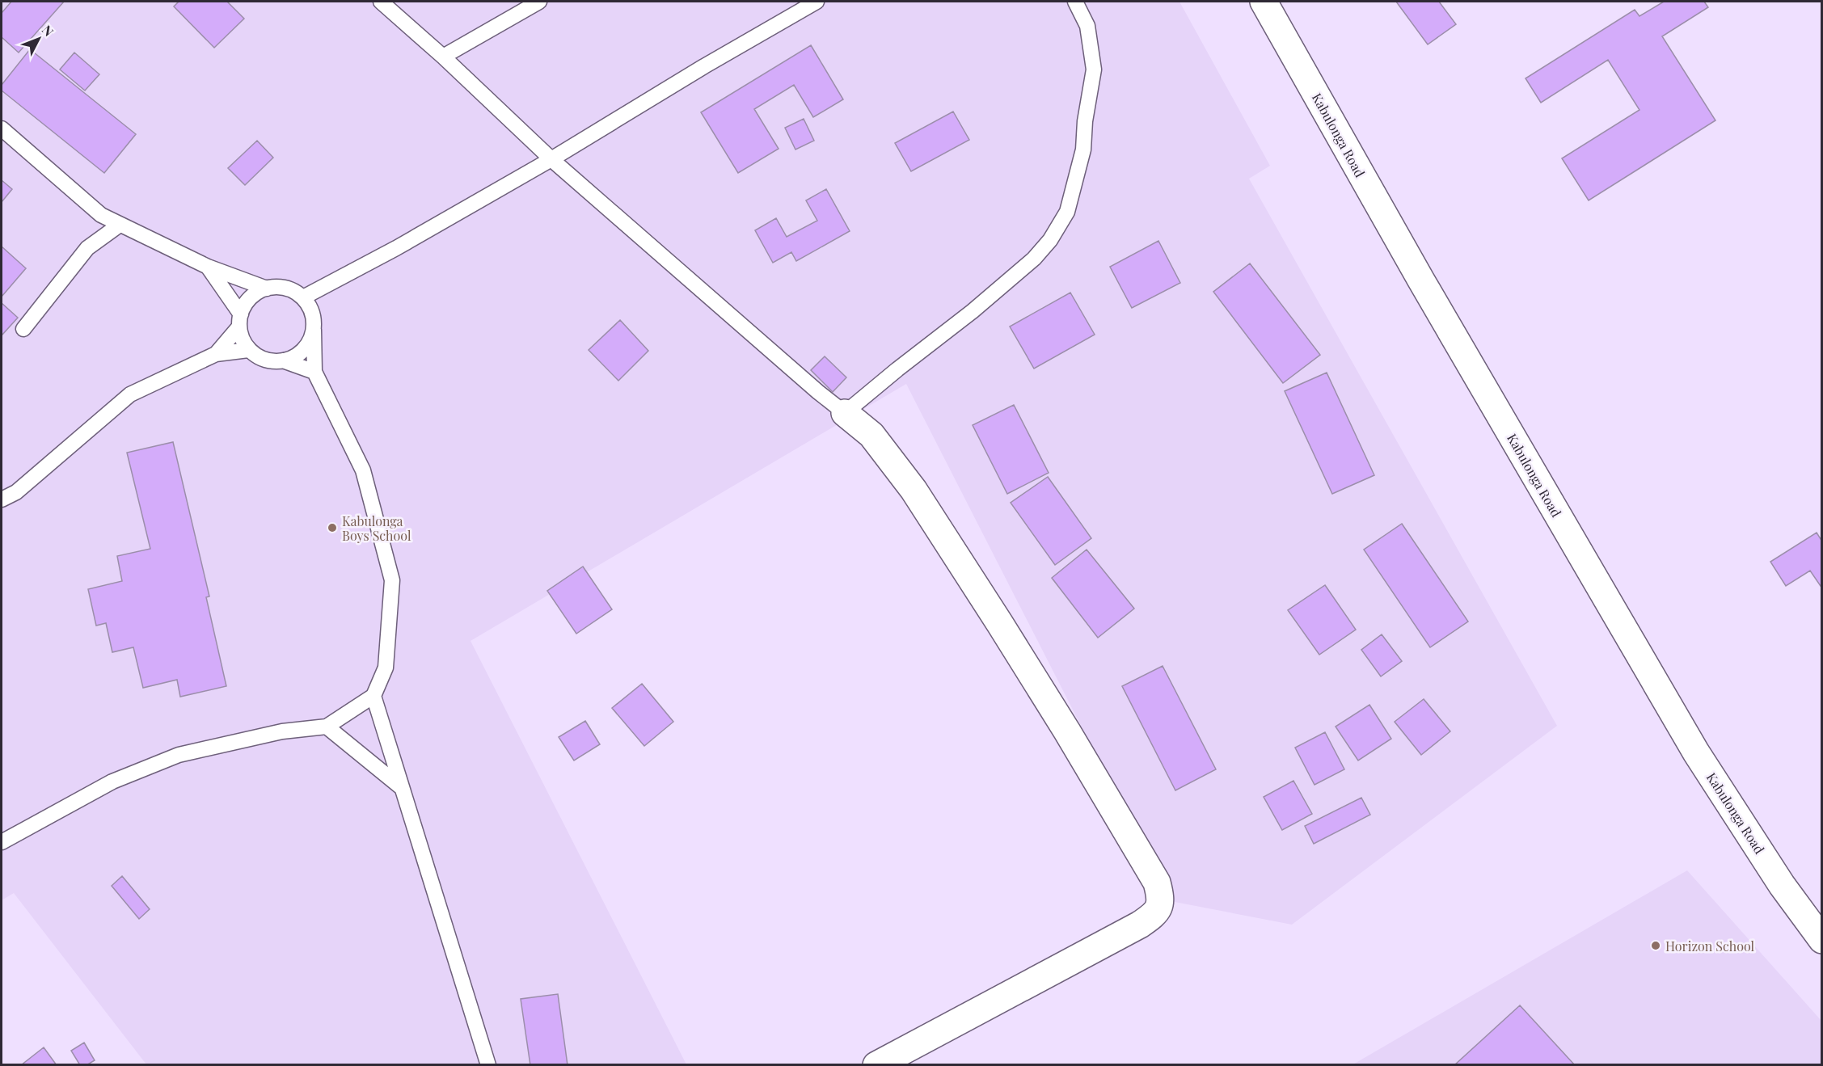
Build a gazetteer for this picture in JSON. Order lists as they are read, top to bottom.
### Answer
{
  "streets": {
    "main road": ["Kabulonga Road"]
  },
  "places": ["Kabulonga Boys School", "Horizon School"],
  "north": "top right"
}
